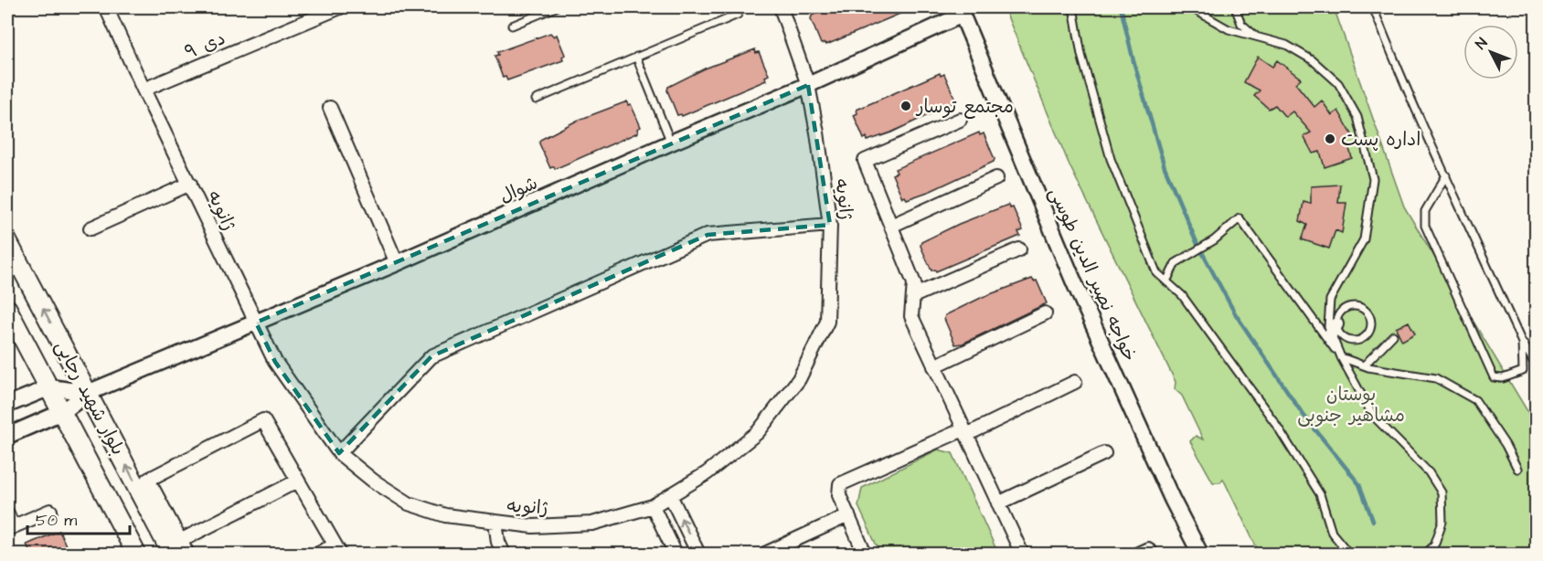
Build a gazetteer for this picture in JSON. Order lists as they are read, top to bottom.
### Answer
{
  "streets": {
    "main road": ["بلوار شهید رجایی"],
    "street": [
      "۹ دی",
      "شوال",
      "ژانویه",
      "خواجه نصیر الدین طوسی"
    ]
  },
  "crossings": [
    ["۹ دی", "ژانویه"],
    ["شوال", "ژانویه"],
    ["شوال", "خواجه نصیر الدین طوسی"],
    ["شوال", "بلوار شهید رجایی"]
  ],
  "parks": ["بوستان مشاهیر جنوبی"],
  "places": ["مجتمع توسار", "اداره پست"],
  "scale_bar": "50 m",
  "north": "top left"
}
